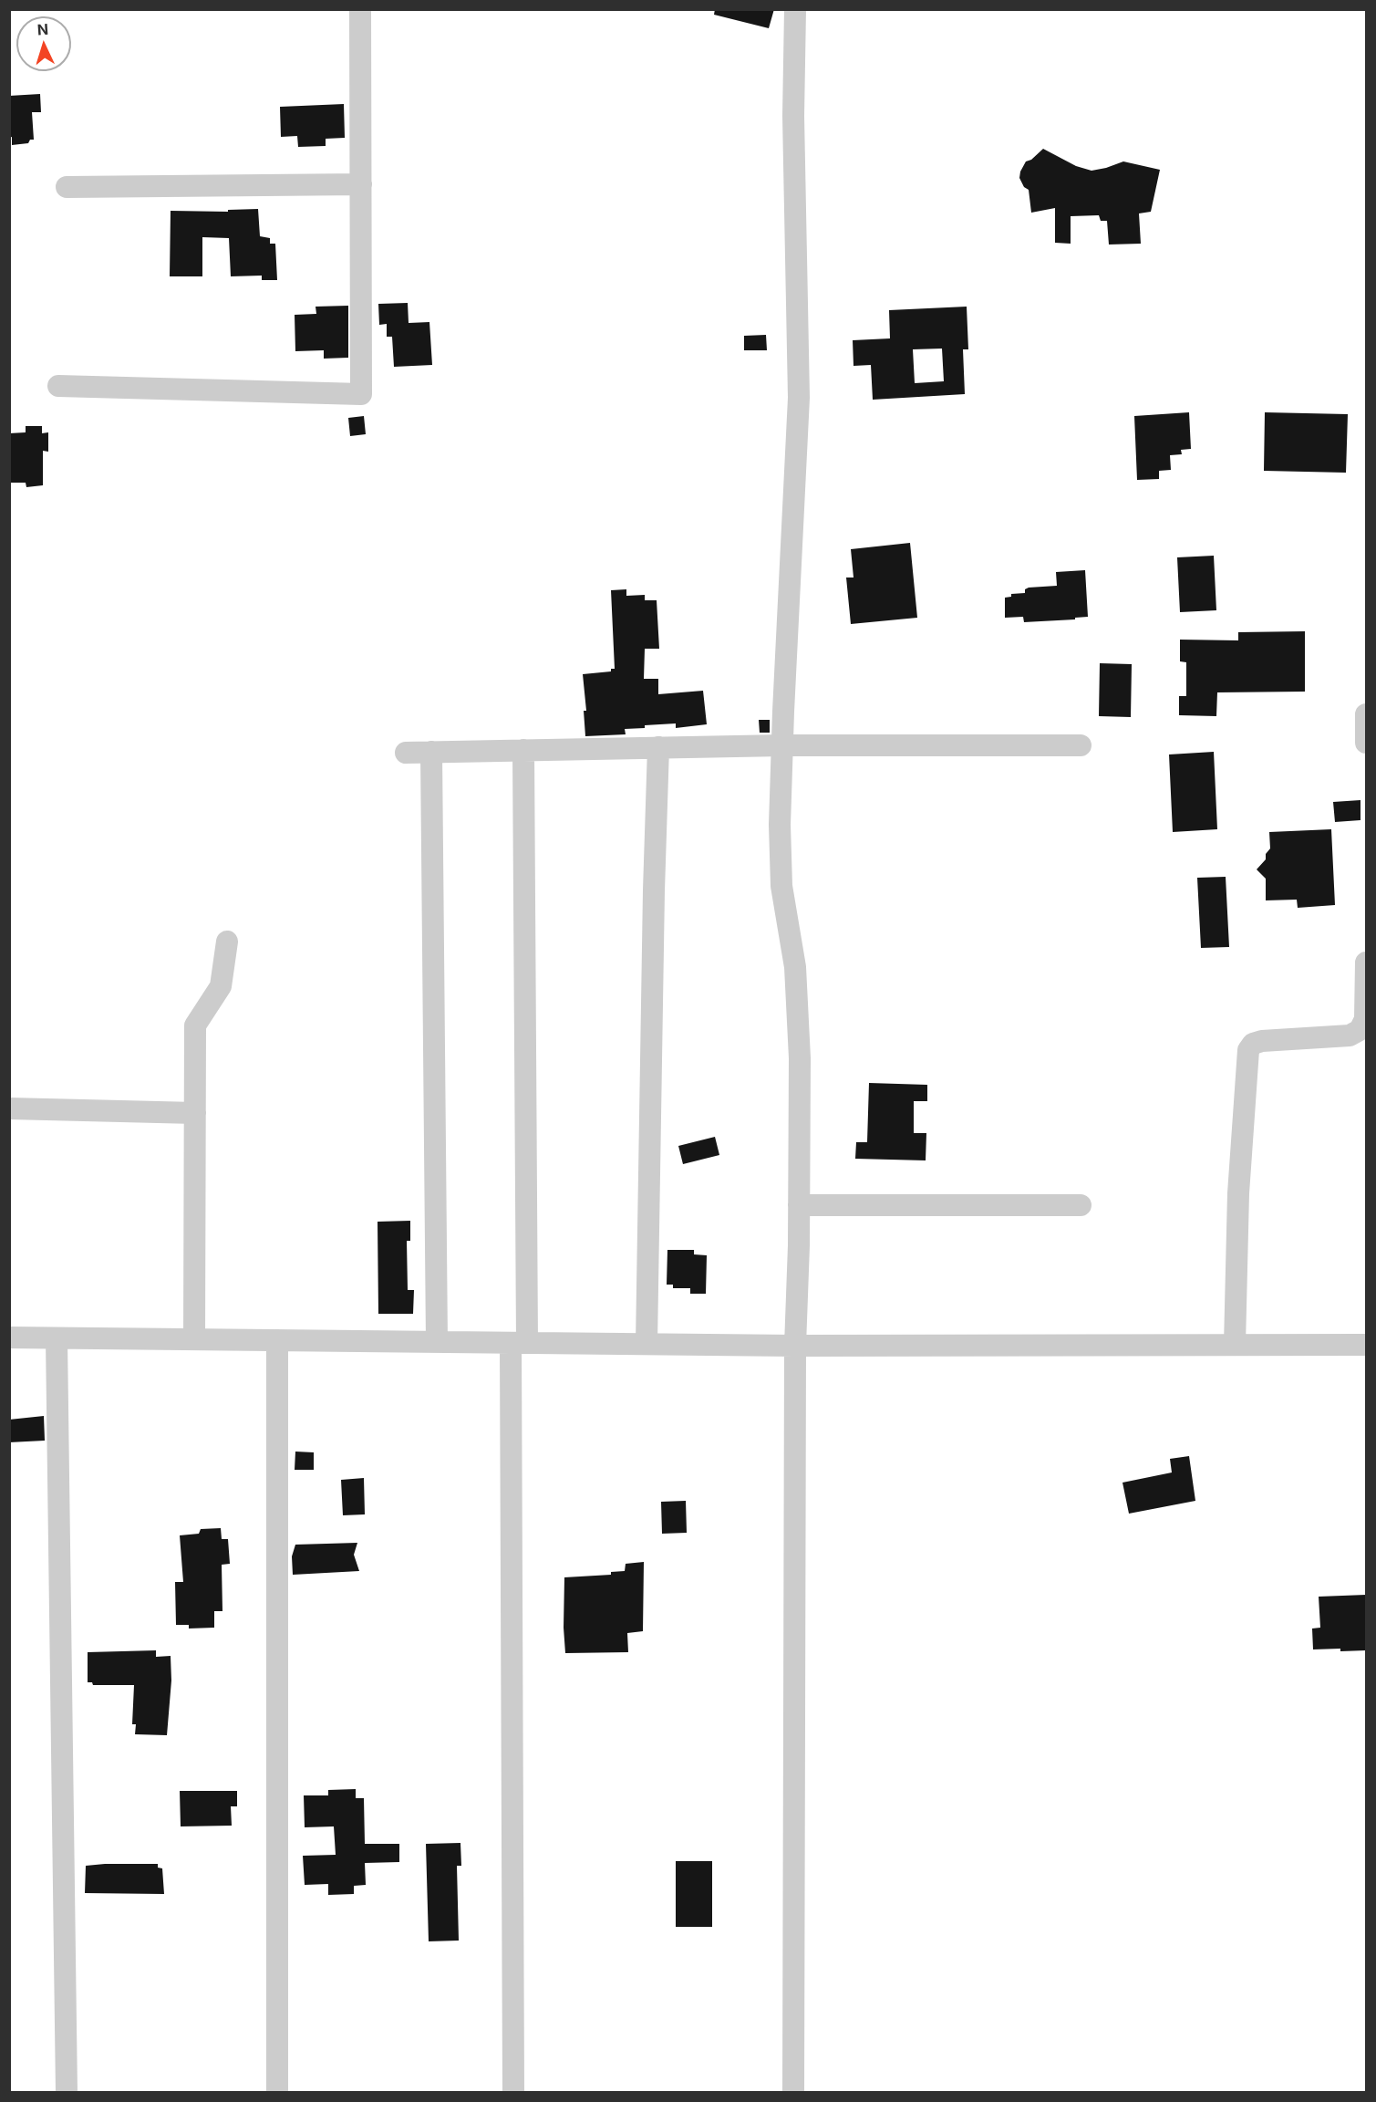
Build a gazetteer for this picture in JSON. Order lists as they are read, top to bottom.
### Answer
{
  "north": "top"
}
